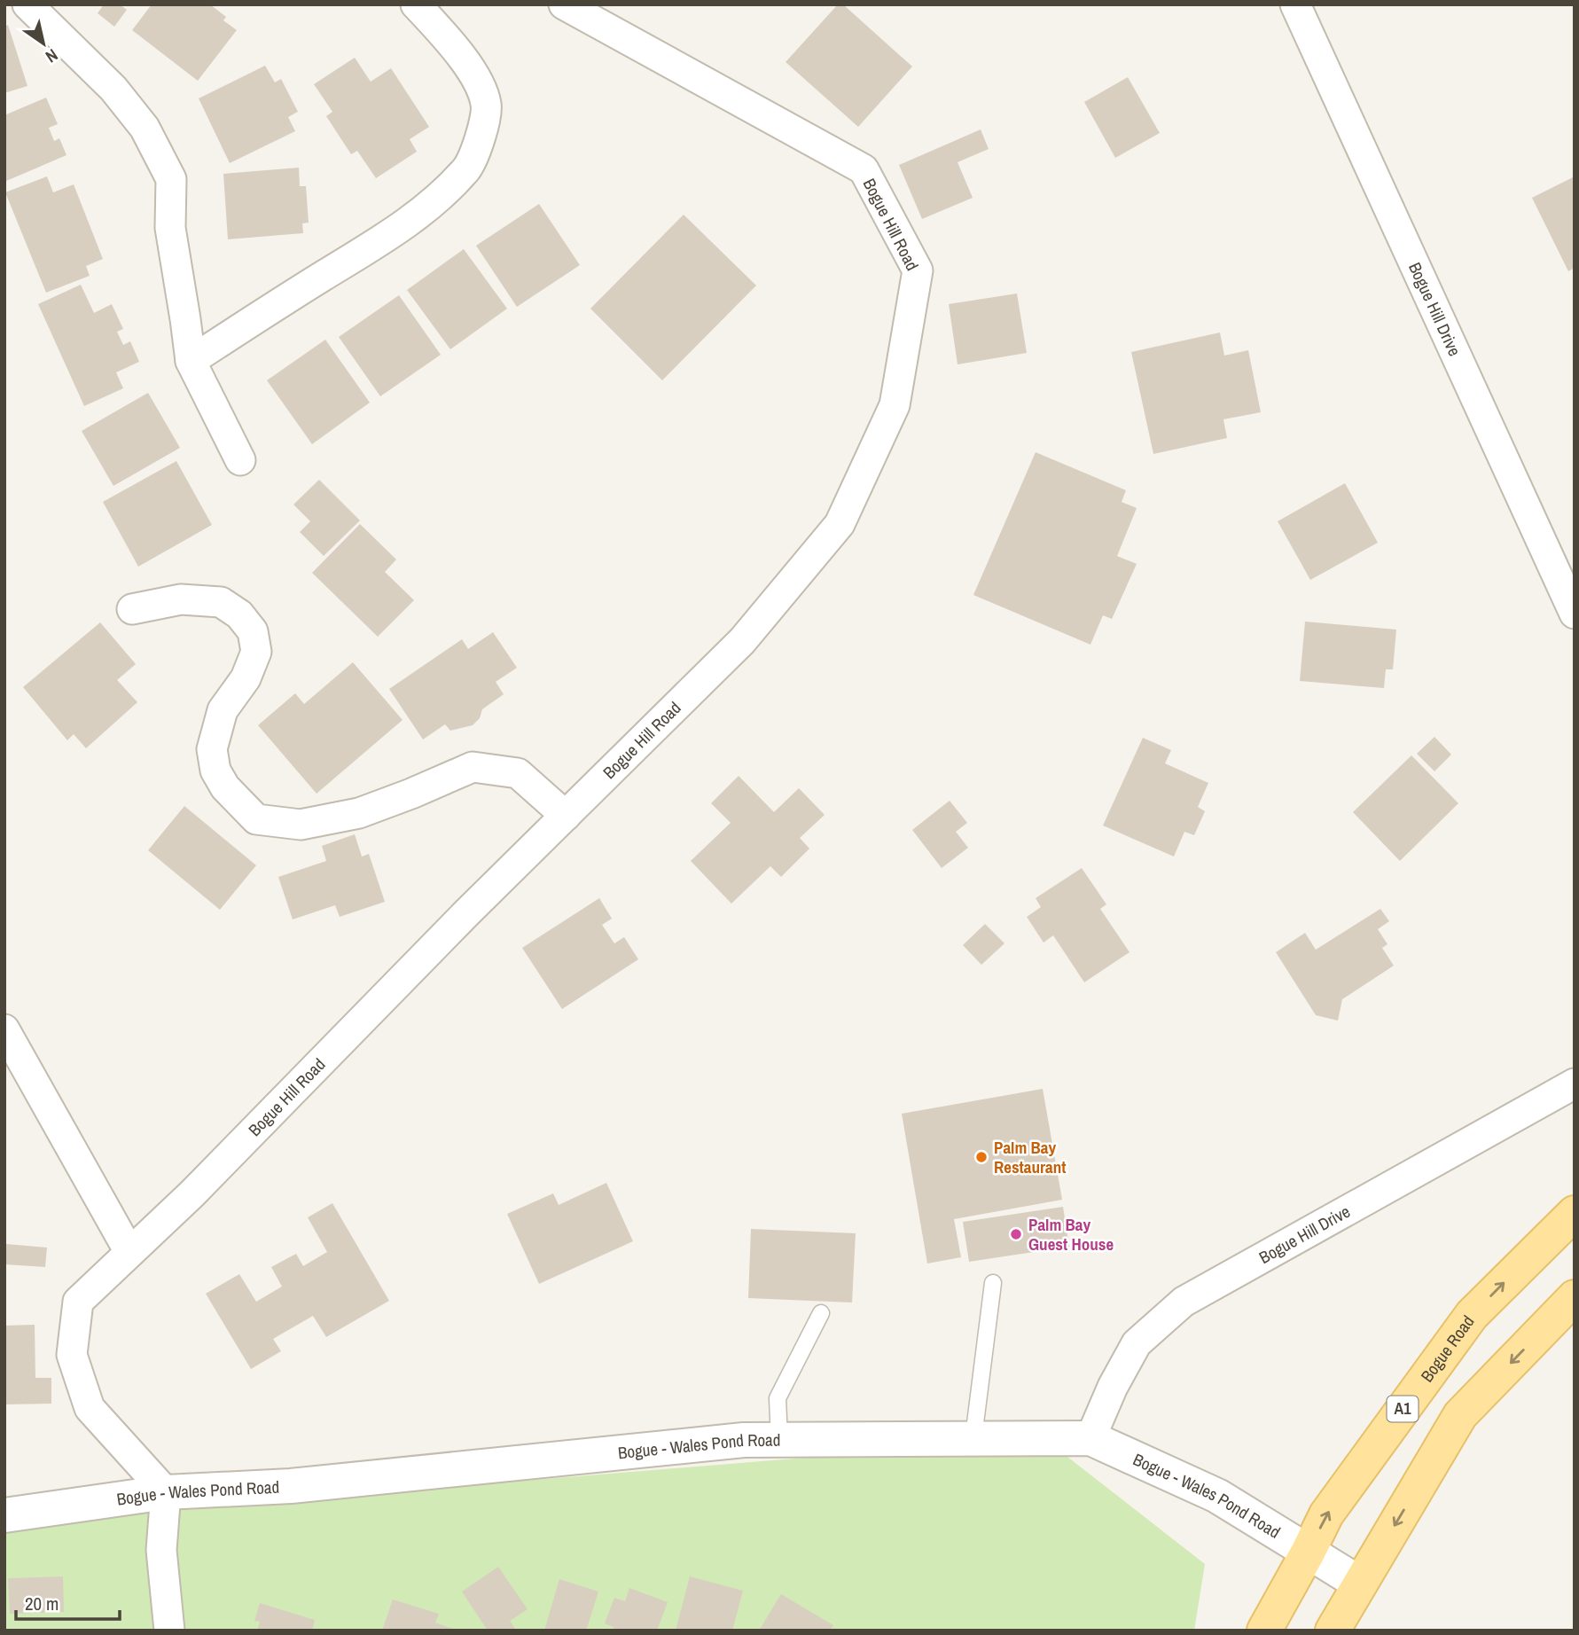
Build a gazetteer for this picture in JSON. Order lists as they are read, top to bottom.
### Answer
{
  "streets": {
    "main road": ["Bogue Road", "A1"],
    "street": ["Bogue Hill Road", "Bogue Hill Drive", "Bogue - Wales Pond Road"]
  },
  "crossings": [
    ["Bogue Hill Road", "Bogue - Wales Pond Road"],
    ["Bogue Hill Drive", "Bogue - Wales Pond Road"],
    ["Bogue Road", "Bogue - Wales Pond Road"]
  ],
  "places": ["Palm Bay Restaurant", "Palm Bay Guest House"],
  "scale_bar": "20 m",
  "north": "bottom right"
}
